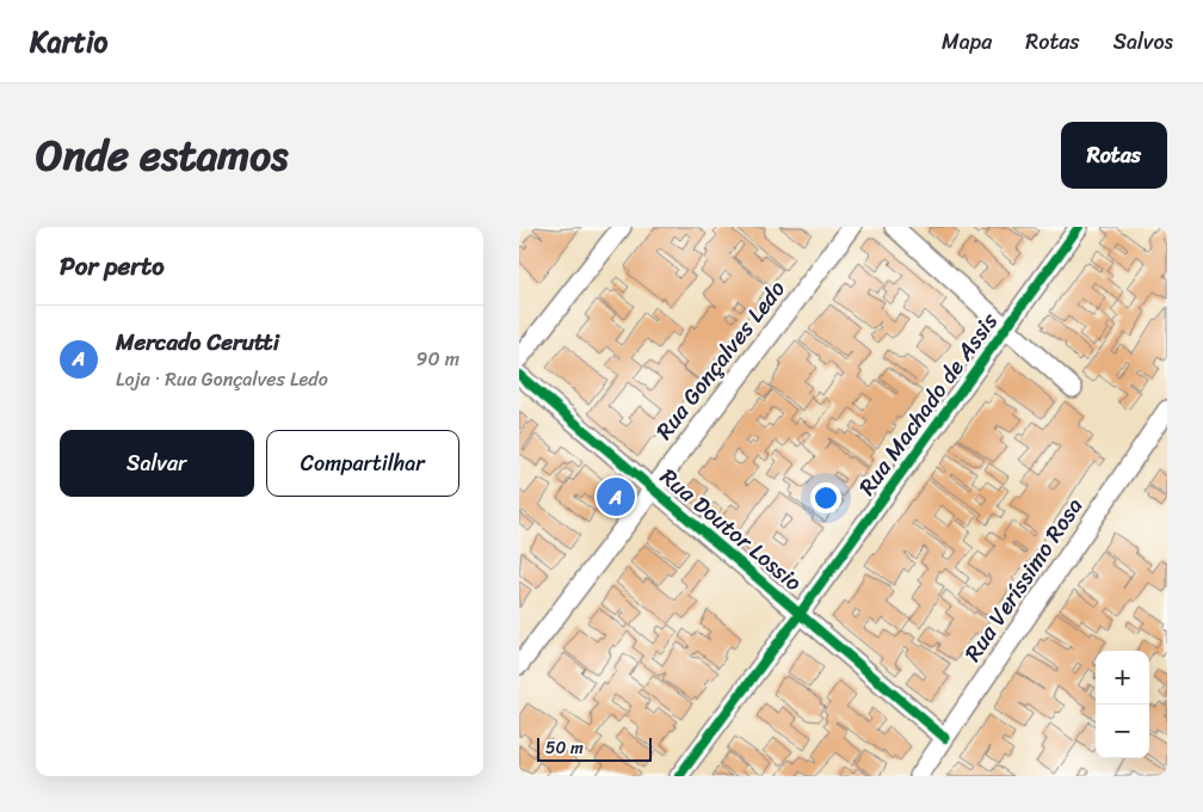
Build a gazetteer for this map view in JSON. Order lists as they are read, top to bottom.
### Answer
{
  "streets": {
    "street": [
      "Rua Gonçalves Ledo",
      "Rua Machado de Assis",
      "Rua Doutor Lossio",
      "Rua Veríssimo Rosa"
    ]
  },
  "crossings": [
    ["Rua Gonçalves Ledo", "Rua Doutor Lossio"],
    ["Rua Machado de Assis", "Rua Doutor Lossio"],
    ["Rua Doutor Lossio", "Rua Veríssimo Rosa"]
  ],
  "scale_bar": "50 m",
  "page": {
    "header": "Kartio",
    "nav": ["Mapa", "Rotas", "Salvos"],
    "title": "Onde estamos",
    "buttons": [
      "Rotas",
      ["Salvar", "Compartilhar"]
    ],
    "heading": "Por perto",
    "list": [
      {
        "mark": "A",
        "name": "Mercado Cerutti",
        "note": "Loja · Rua Gonçalves Ledo",
        "value": "90 m"
      }
    ],
    "pins": "A",
    "map_buttons": ["+", "−"],
    "scale": "50 m"
  }
}
